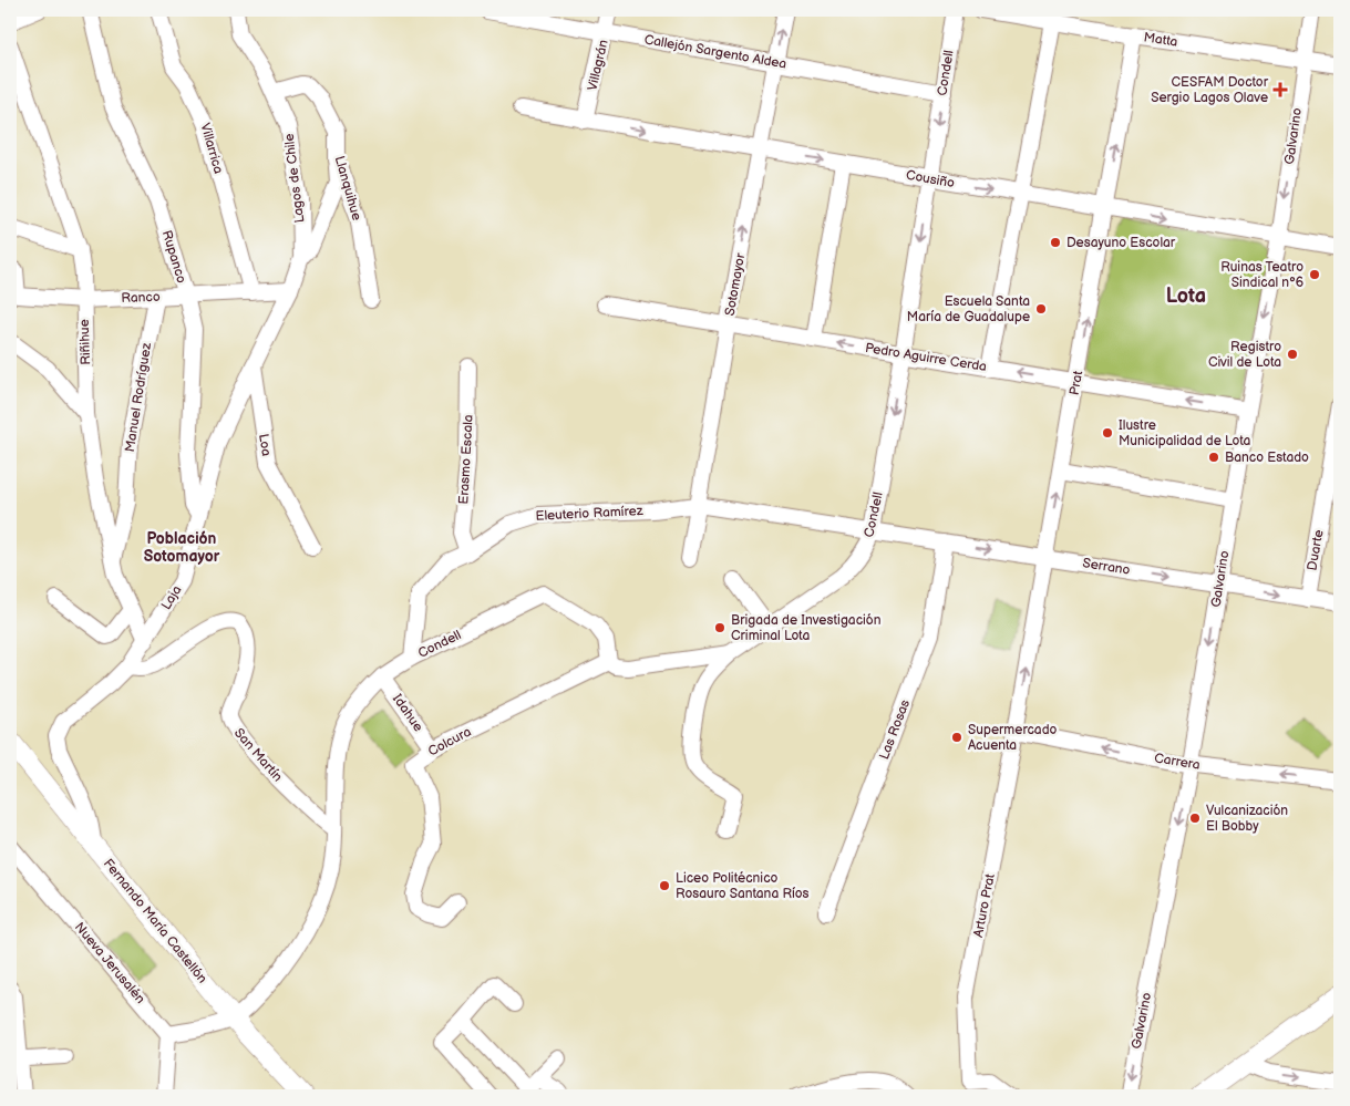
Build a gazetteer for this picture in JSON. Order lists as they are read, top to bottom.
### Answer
{
  "streets": {
    "main road": ["Fernando María Castellón"],
    "street": [
      "Matta",
      "Callejón Sargento Aldea",
      "Villagrán",
      "Condell",
      "Galvarino",
      "Villarrica",
      "Lagos de Chile",
      "Cousiño",
      "Llanquihue",
      "Rupanco",
      "Sotomayor",
      "Ranco",
      "Riñihue",
      "Pedro Aguirre Cerda",
      "Prat",
      "Manuel Rodríguez",
      "Loa",
      "Erasmo Escala",
      "Eleuterio Ramírez",
      "Duarte",
      "Serrano",
      "Laja",
      "Idahue",
      "Las Rosas",
      "Colcura",
      "San Martín",
      "Carrera",
      "Arturo Prat",
      "Nueva Jerusalén"
    ]
  },
  "crossings": [
    ["Matta", "Galvarino"],
    ["Matta", "Prat"],
    ["Callejón Sargento Aldea", "Villagrán"],
    ["Callejón Sargento Aldea", "Condell"],
    ["Callejón Sargento Aldea", "Sotomayor"],
    ["Villagrán", "Cousiño"],
    ["Condell", "Cousiño"],
    ["Condell", "Pedro Aguirre Cerda"],
    ["Condell", "Eleuterio Ramírez"],
    ["Condell", "Serrano"],
    ["Condell", "Colcura"],
    ["Galvarino", "Cousiño"],
    ["Galvarino", "Pedro Aguirre Cerda"],
    ["Galvarino", "Serrano"],
    ["Galvarino", "Carrera"],
    ["Villarrica", "Ranco"],
    ["Lagos de Chile", "Llanquihue"],
    ["Lagos de Chile", "Ranco"],
    ["Lagos de Chile", "Laja"],
    ["Cousiño", "Sotomayor"],
    ["Cousiño", "Prat"],
    ["Rupanco", "Ranco"],
    ["Rupanco", "Laja"],
    ["Sotomayor", "Pedro Aguirre Cerda"],
    ["Sotomayor", "Eleuterio Ramírez"],
    ["Ranco", "Riñihue"],
    ["Ranco", "Manuel Rodríguez"],
    ["Ranco", "Laja"],
    ["Riñihue", "Manuel Rodríguez"],
    ["Riñihue", "Laja"],
    ["Pedro Aguirre Cerda", "Prat"],
    ["Prat", "Serrano"],
    ["Prat", "Carrera"],
    ["Prat", "Arturo Prat"],
    ["Loa", "Laja"],
    ["Erasmo Escala", "Eleuterio Ramírez"],
    ["Eleuterio Ramírez", "Serrano"],
    ["Duarte", "Serrano"],
    ["Serrano", "Las Rosas"],
    ["Laja", "San Martín"],
    ["Laja", "Fernando María Castellón"],
    ["Idahue", "Colcura"],
    ["Carrera", "Arturo Prat"]
  ],
  "one_way": ["Galvarino", "Cousiño", "Carrera"],
  "districts": ["Lota", "Población Sotomayor"],
  "places": {
    "health": ["CESFAM Doctor Sergio Lagos Olave"],
    "other": [
      "Desayuno Escolar",
      "Ruinas Teatro Sindical n°6",
      "Escuela Santa María de Guadalupe",
      "Registro Civil de Lota",
      "Ilustre Municipalidad de Lota",
      "Banco Estado",
      "Brigada de Investigación Criminal Lota",
      "Supermercado Acuenta",
      "Vulcanización El Bobby",
      "Liceo Politécnico Rosauro Santana Ríos"
    ]
  }
}
